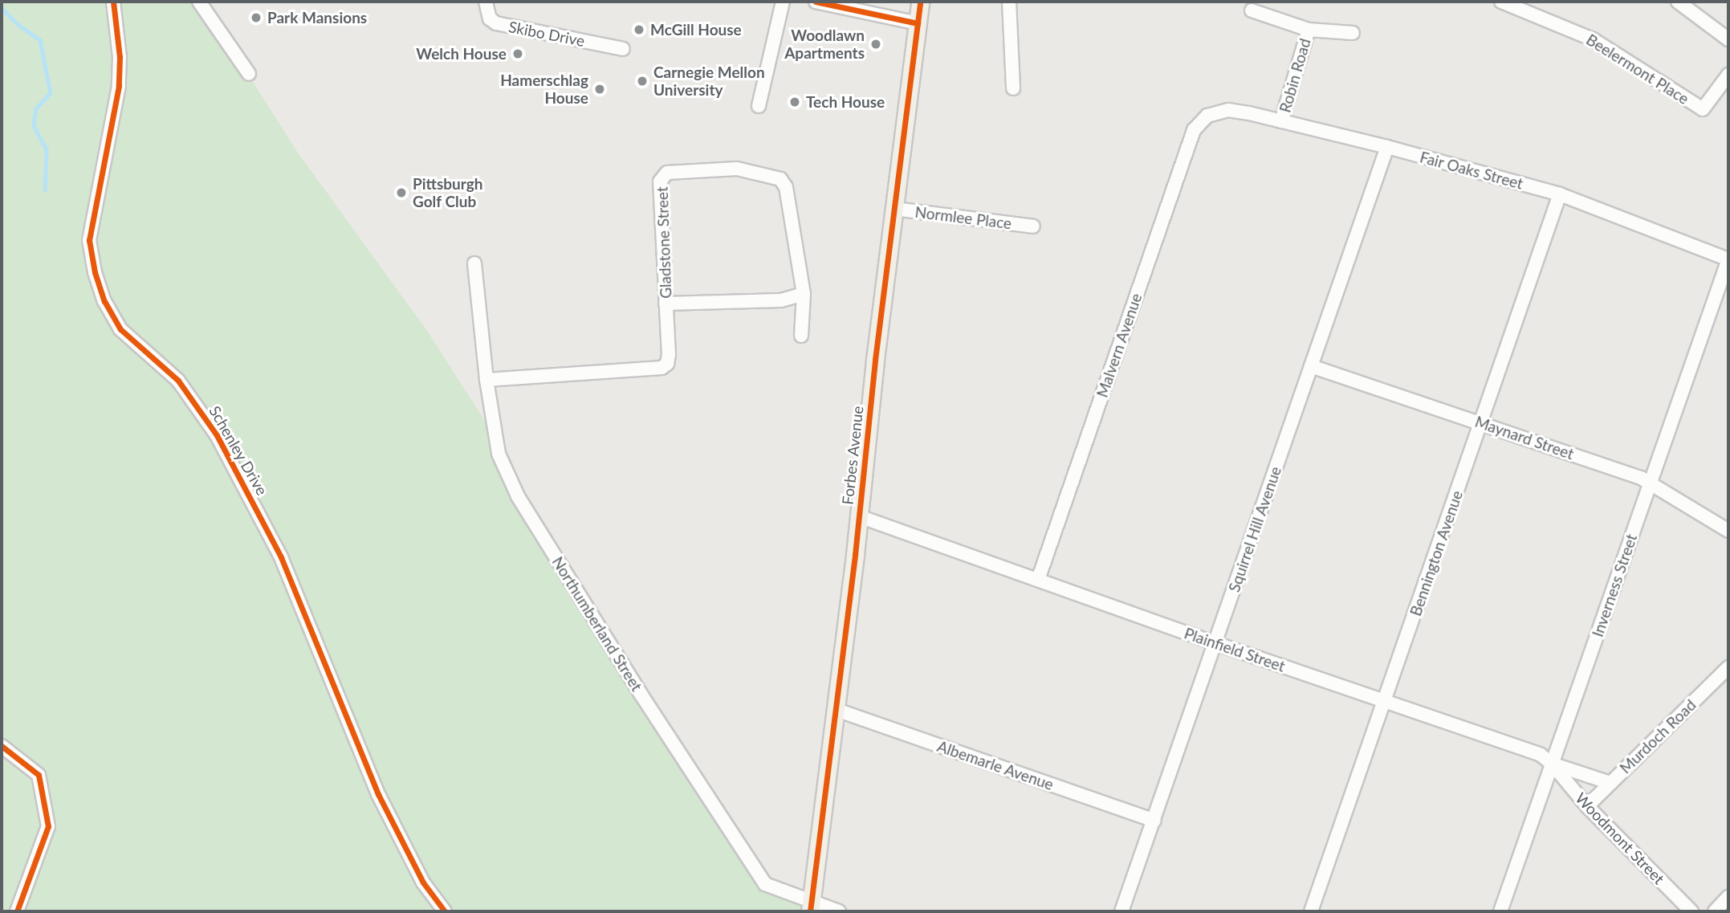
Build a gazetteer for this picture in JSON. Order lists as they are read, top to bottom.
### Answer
{
  "streets": {
    "main road": ["Forbes Avenue"],
    "street": [
      "Skibo Drive",
      "Beelermont Place",
      "Robin Road",
      "Fair Oaks Street",
      "Normlee Place",
      "Gladstone Street",
      "Malvern Avenue",
      "Maynard Street",
      "Schenley Drive",
      "Squirrel Hill Avenue",
      "Bennington Avenue",
      "Inverness Street",
      "Northumberland Street",
      "Plainfield Street",
      "Murdoch Road",
      "Albemarle Avenue",
      "Woodmont Street"
    ]
  },
  "crossings": [
    ["Robin Road", "Fair Oaks Street"],
    ["Fair Oaks Street", "Malvern Avenue"],
    ["Fair Oaks Street", "Squirrel Hill Avenue"],
    ["Fair Oaks Street", "Bennington Avenue"],
    ["Fair Oaks Street", "Inverness Street"],
    ["Normlee Place", "Forbes Avenue"],
    ["Gladstone Street", "Northumberland Street"],
    ["Malvern Avenue", "Plainfield Street"],
    ["Maynard Street", "Squirrel Hill Avenue"],
    ["Maynard Street", "Bennington Avenue"],
    ["Maynard Street", "Inverness Street"],
    ["Forbes Avenue", "Northumberland Street"],
    ["Forbes Avenue", "Plainfield Street"],
    ["Forbes Avenue", "Albemarle Avenue"],
    ["Squirrel Hill Avenue", "Plainfield Street"],
    ["Squirrel Hill Avenue", "Albemarle Avenue"],
    ["Bennington Avenue", "Plainfield Street"],
    ["Inverness Street", "Plainfield Street"],
    ["Inverness Street", "Woodmont Street"],
    ["Plainfield Street", "Murdoch Road"],
    ["Plainfield Street", "Woodmont Street"],
    ["Murdoch Road", "Woodmont Street"]
  ],
  "places": [
    "Park Mansions",
    "McGill House",
    "Woodlawn Apartments",
    "Welch House",
    "Carnegie Mellon University",
    "Hamerschlag House",
    "Tech House",
    "Pittsburgh Golf Club"
  ]
}
